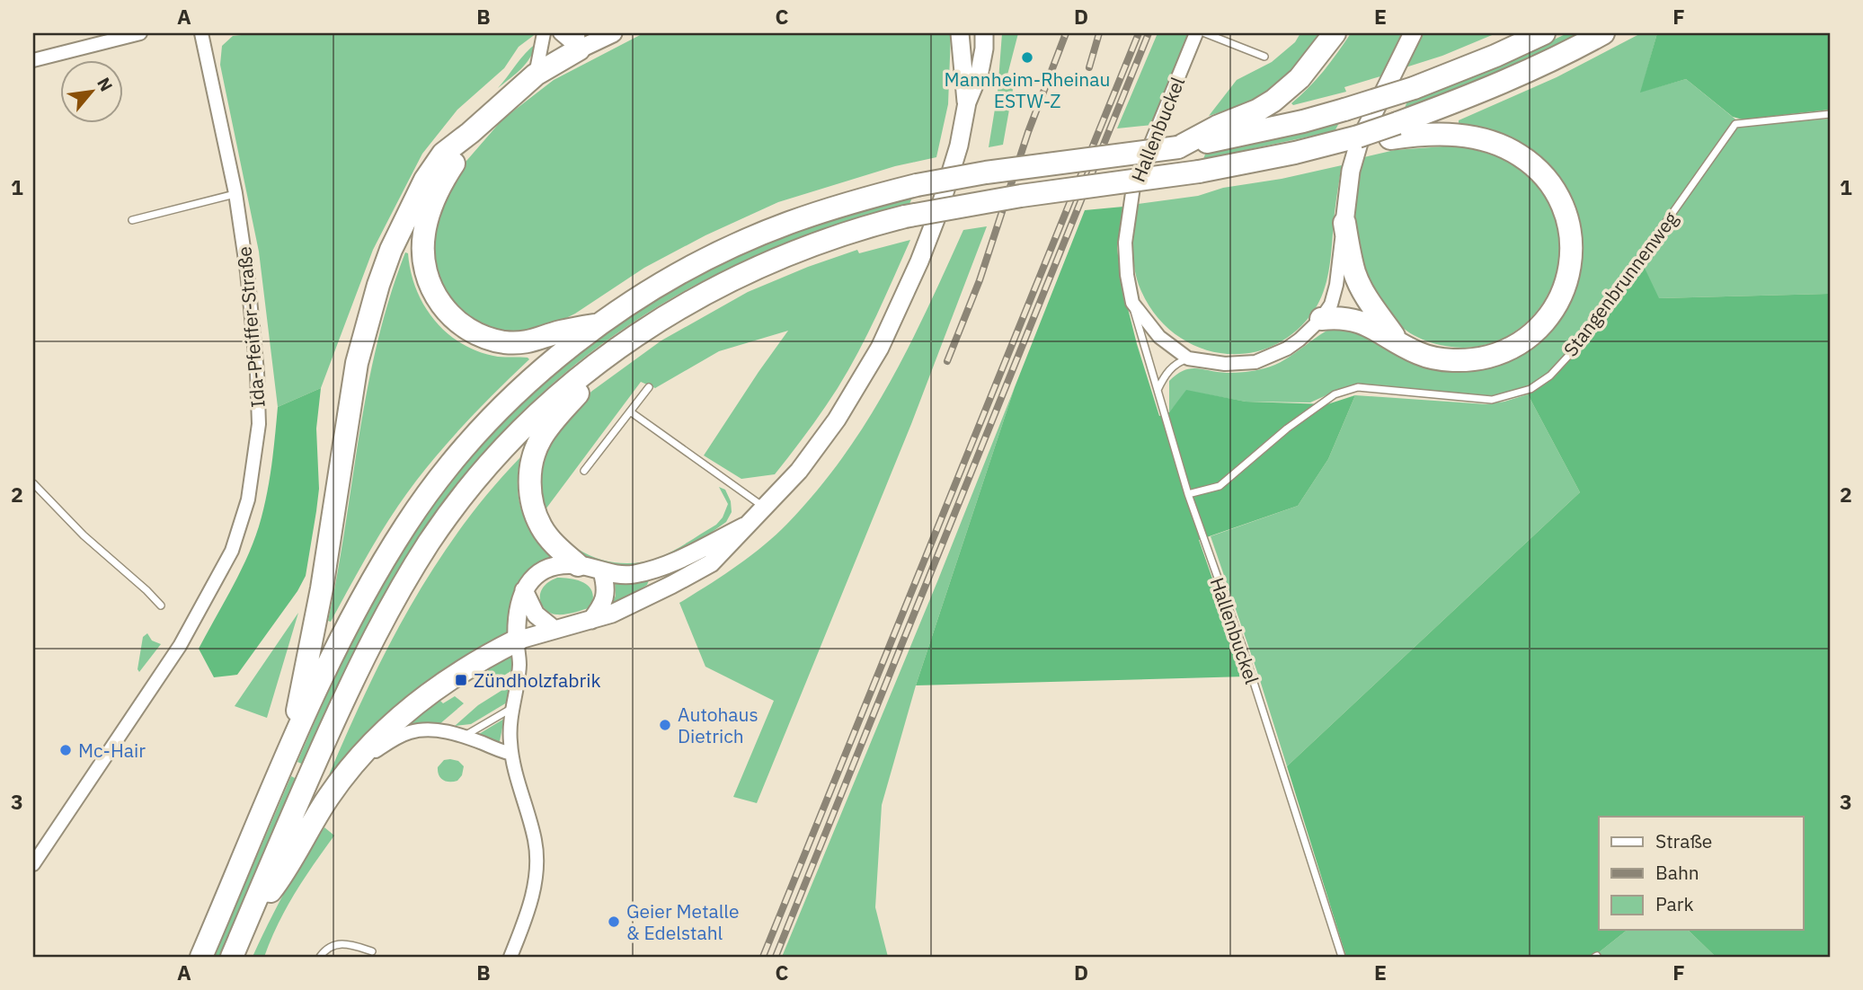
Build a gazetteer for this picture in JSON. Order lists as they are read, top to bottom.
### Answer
{
  "streets": {
    "street": ["Hallenbuckel", "Ida-Pfeiffer-Straße"],
    "lane": ["Stangenbrunnenweg"]
  },
  "crossings": [
    ["Hallenbuckel", "Stangenbrunnenweg"]
  ],
  "places": {
    "other": [
      "Mannheim-Rheinau ESTW-Z",
      "Autohaus Dietrich",
      "Mc-Hair",
      "Geier Metalle & Edelstahl"
    ],
    "transit": ["Zündholzfabrik"]
  },
  "legend": ["Straße", "Bahn", "Park"],
  "north": "top right",
  "grid": {
    "columns": [
      "A",
      "B",
      "C",
      "D",
      "E",
      "F"
    ],
    "rows": ["1", "2", "3"]
  }
}
